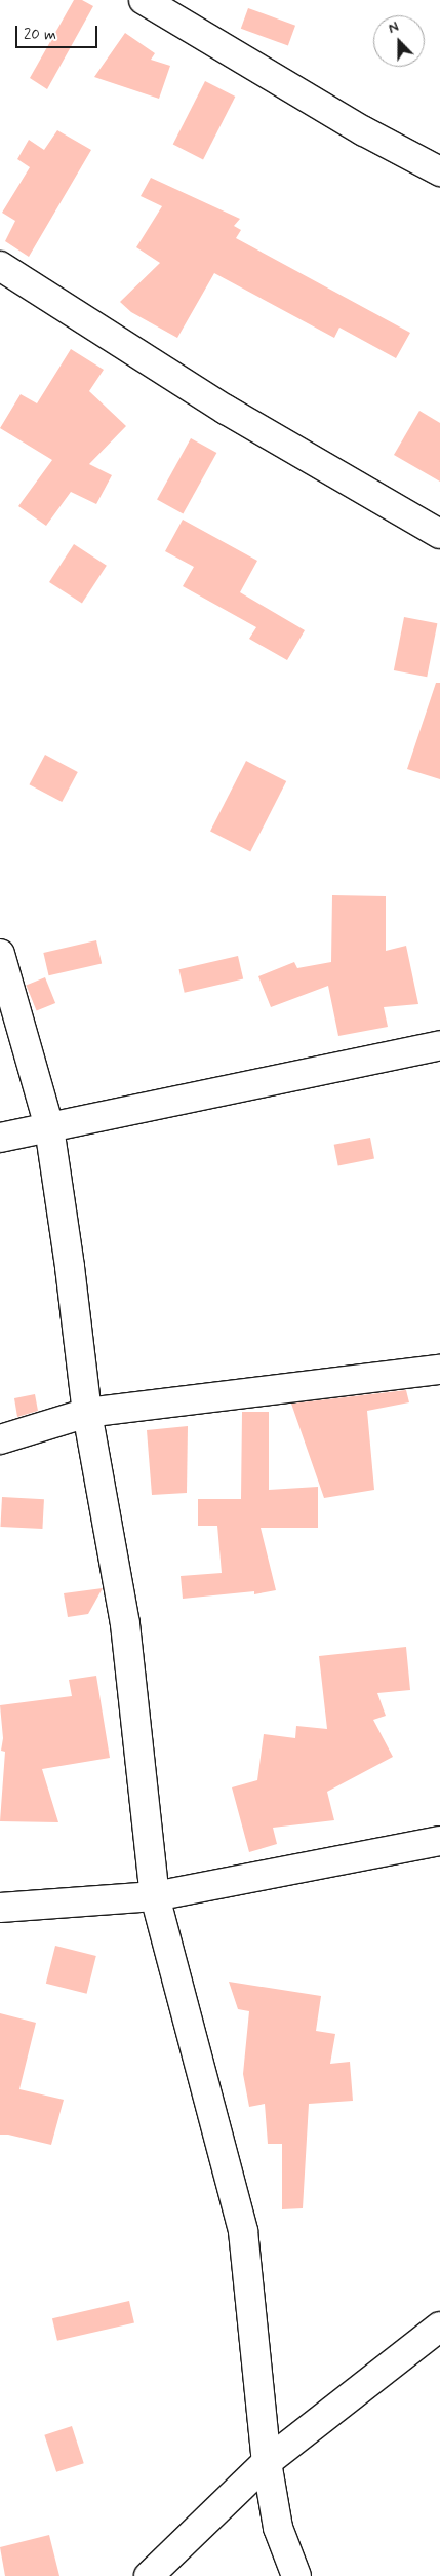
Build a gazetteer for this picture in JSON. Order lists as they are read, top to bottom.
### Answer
{
  "scale_bar": "20 m",
  "north": "top"
}
